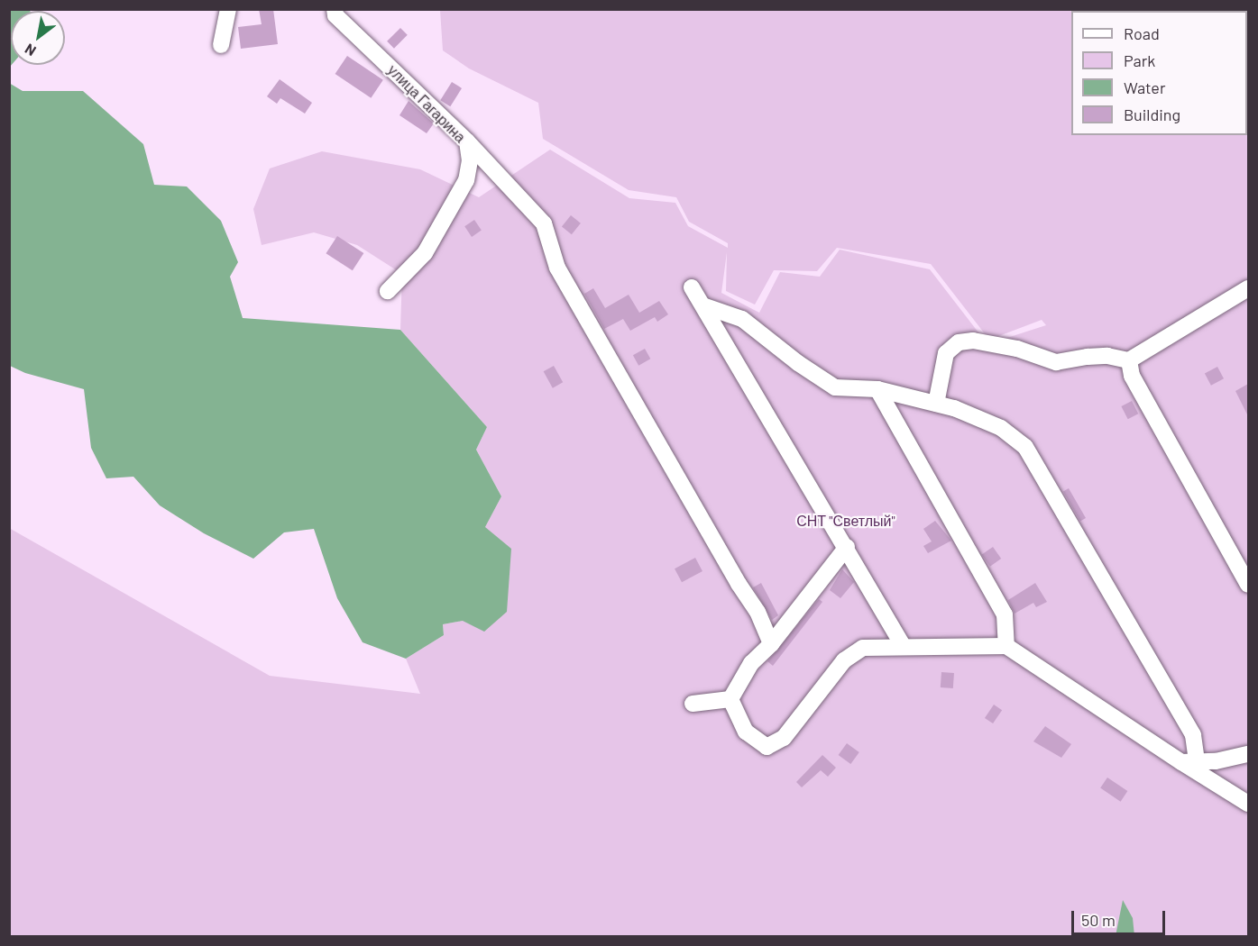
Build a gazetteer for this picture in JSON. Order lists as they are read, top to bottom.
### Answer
{
  "streets": {
    "street": ["улица Гагарина"]
  },
  "parks": ["СНТ \"Светлый\""],
  "legend": [
    "Road",
    "Park",
    "Water",
    "Building"
  ],
  "scale_bar": "50 m",
  "north": "bottom left"
}
